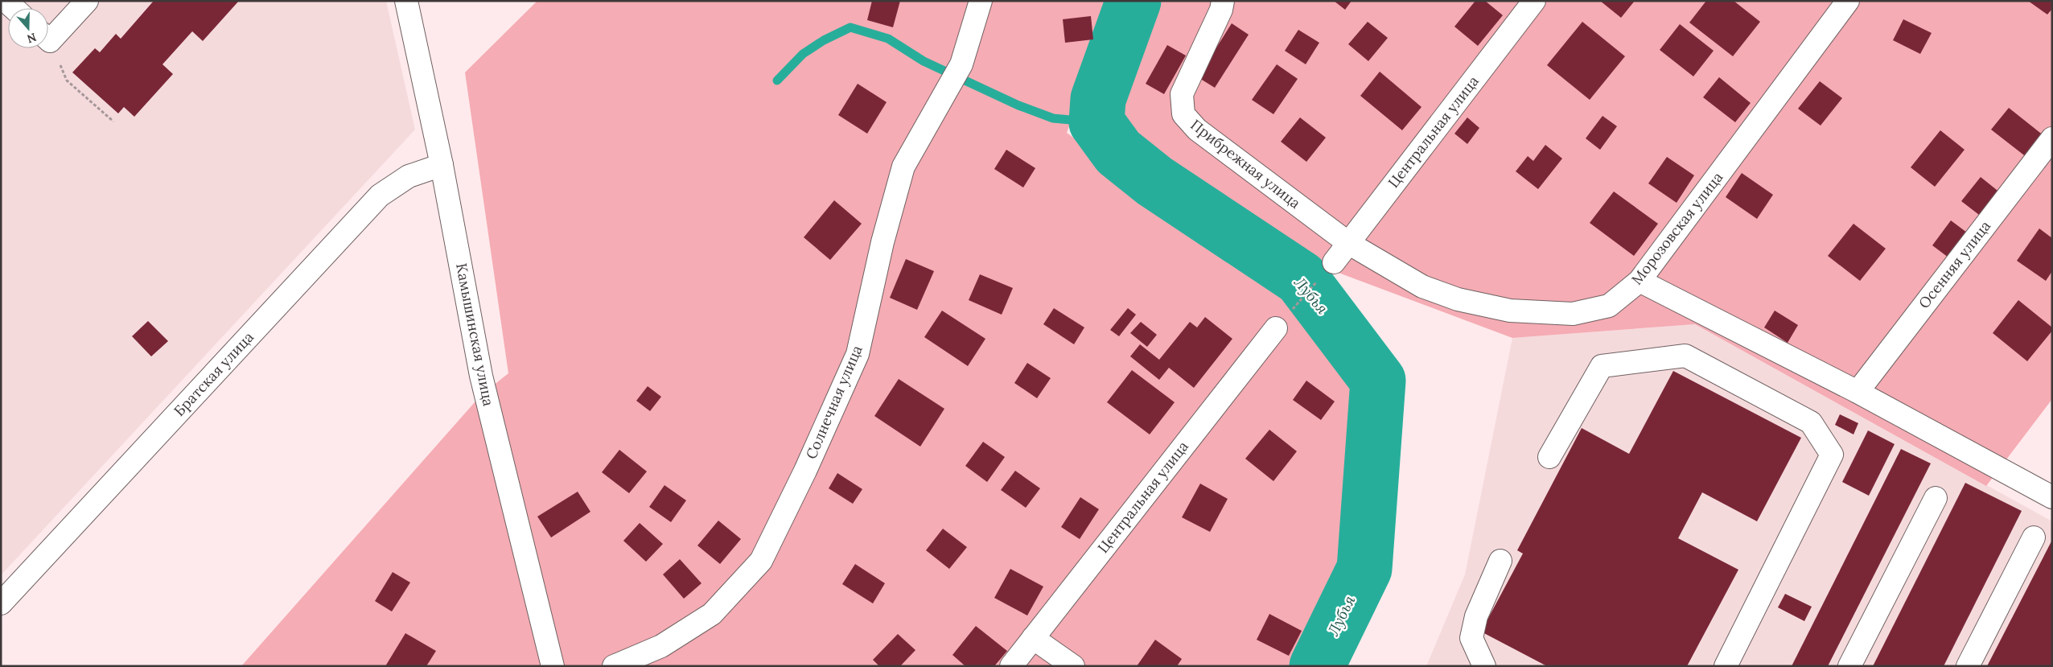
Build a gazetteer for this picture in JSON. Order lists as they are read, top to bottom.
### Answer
{
  "streets": {
    "street": [
      "Центральная улица",
      "Прибрежная улица",
      "Морозовская улица",
      "Осенняя улица",
      "Камышинская улица",
      "Братская улица",
      "Солнечная улица"
    ]
  },
  "crossings": [
    ["Центральная улица", "Прибрежная улица"],
    ["Центральная улица", "Морозовская улица"],
    ["Прибрежная улица", "Морозовская улица"],
    ["Камышинская улица", "Братская улица"]
  ],
  "water": ["Лубья"],
  "north": "bottom"
}
